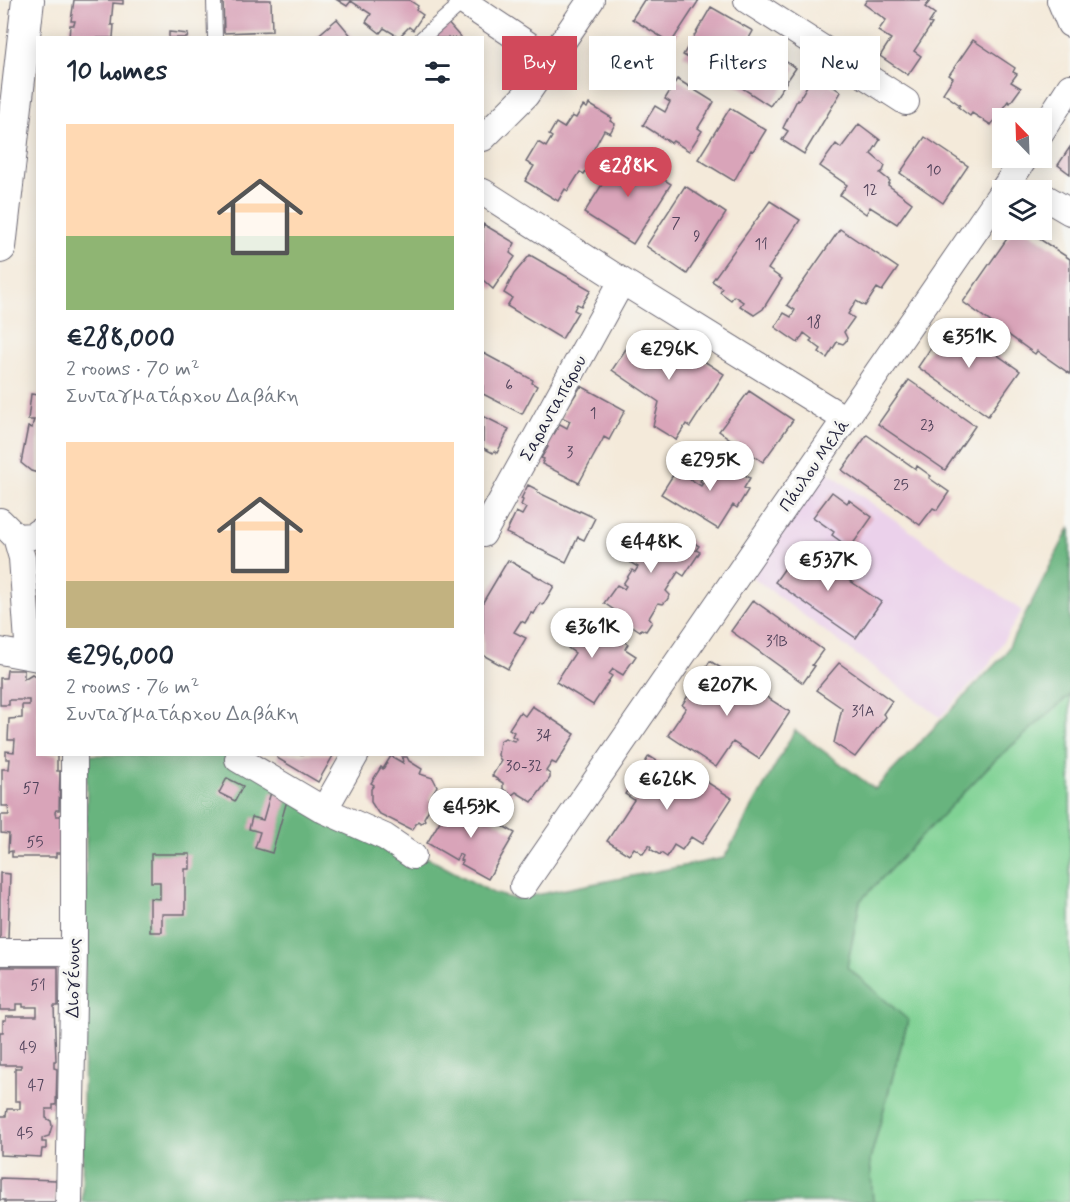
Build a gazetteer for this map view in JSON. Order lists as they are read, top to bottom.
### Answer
{
  "streets": {
    "street": ["Σαρανταπόρου", "Πάυλου Μελά", "Διογένους"]
  },
  "house_numbers": [
    "10",
    "12",
    "7",
    "9",
    "11",
    "18",
    "6",
    "1",
    "23",
    "3",
    "25",
    "31Β",
    "31Α",
    "34",
    "30-32",
    "57",
    "55",
    "51",
    "49",
    "47",
    "45"
  ],
  "north": "top left",
  "page": {
    "chip": [
      "Buy",
      "Rent",
      "Filters",
      "New"
    ],
    "heading": "10 homes",
    "list": [
      {
        "name": "€288,000",
        "note": "2 rooms · 70 m² · Συνταγματάρχου Δαβάκη"
      },
      {
        "name": "€296,000",
        "note": "2 rooms · 76 m² · Συνταγματάρχου Δαβάκη"
      }
    ],
    "price": [
      "€288K",
      "€351K",
      "€296K",
      "€295K",
      "€448K",
      "€537K",
      "€361K",
      "€207K",
      "€626K",
      "€453K"
    ]
  }
}
